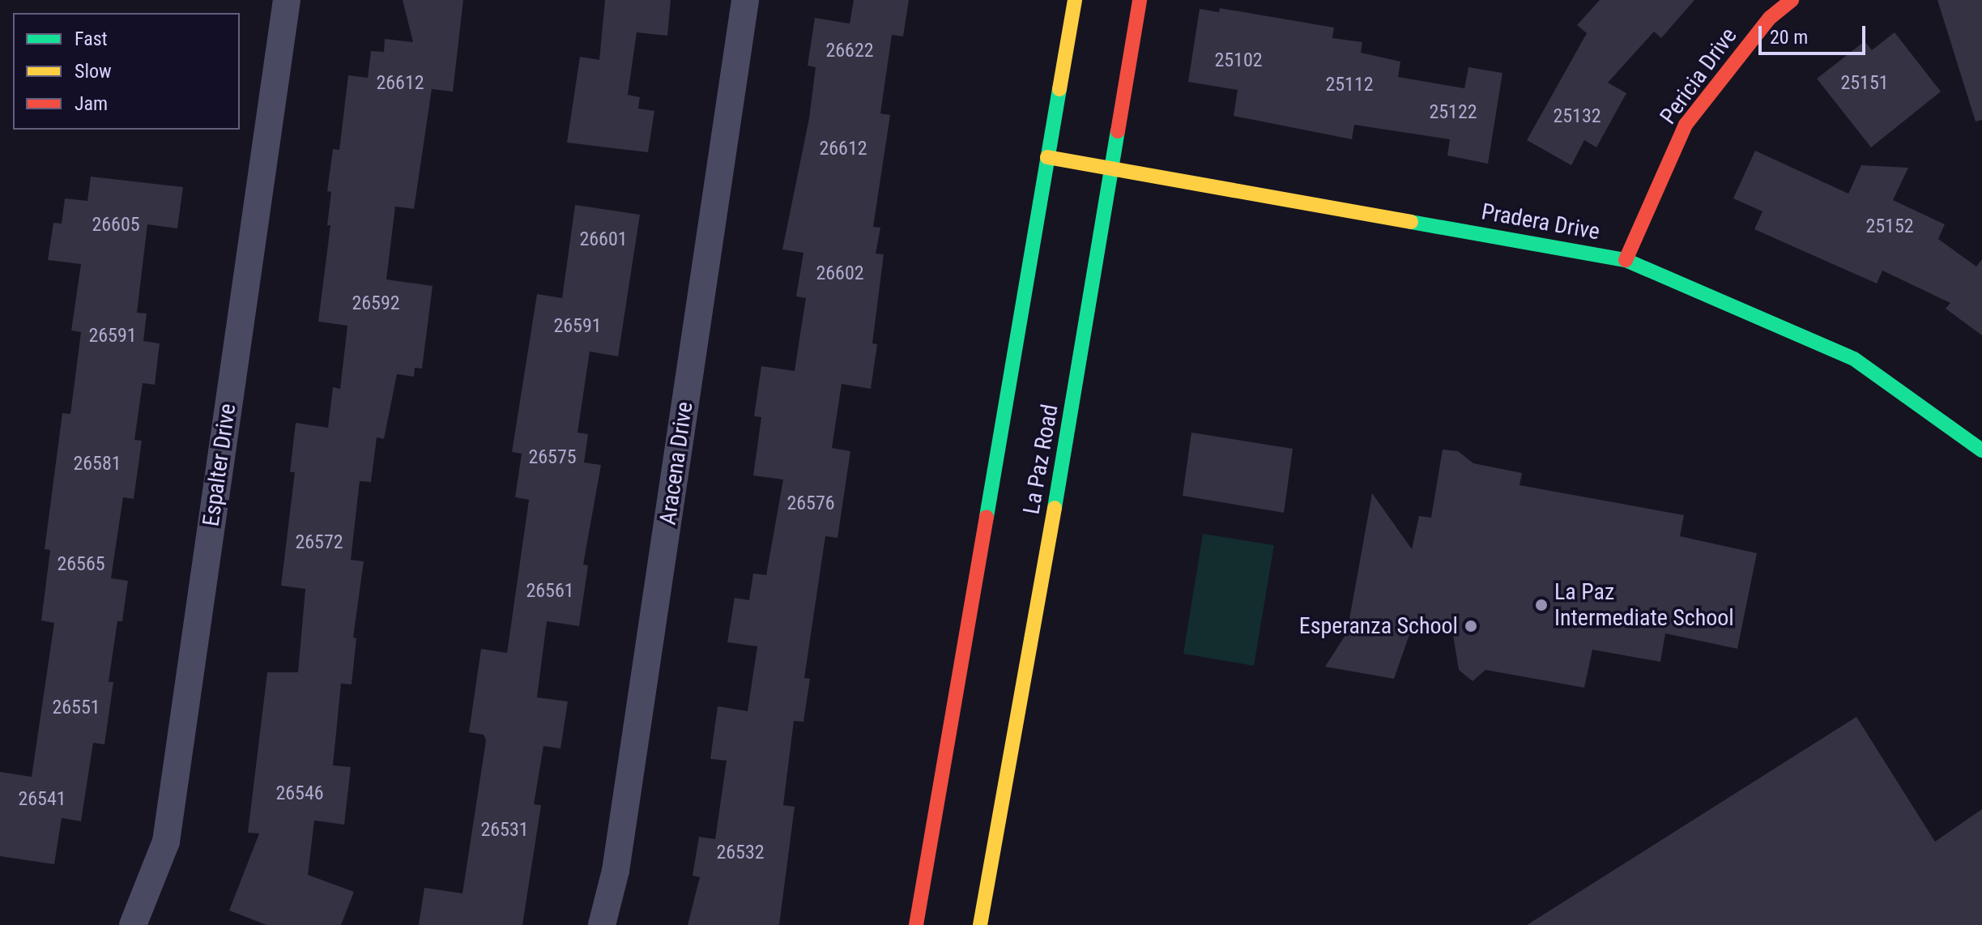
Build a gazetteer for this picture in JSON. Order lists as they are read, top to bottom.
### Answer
{
  "streets": {
    "main road": ["Pericia Drive", "Pradera Drive", "La Paz Road"],
    "street": ["Aracena Drive", "Espalter Drive"]
  },
  "crossings": [
    ["Pericia Drive", "Pradera Drive"],
    ["Pradera Drive", "La Paz Road"]
  ],
  "places": ["La Paz Intermediate School", "Esperanza School"],
  "house_numbers": [
    "26622",
    "25102",
    "26612",
    "25151",
    "25112",
    "25122",
    "25132",
    "26612",
    "26605",
    "25152",
    "26601",
    "26602",
    "26592",
    "26591",
    "26591",
    "26575",
    "26581",
    "26576",
    "26572",
    "26565",
    "26561",
    "26551",
    "26546",
    "26541",
    "26531",
    "26532"
  ],
  "legend": ["Fast", "Slow", "Jam"],
  "scale_bar": "20 m"
}
